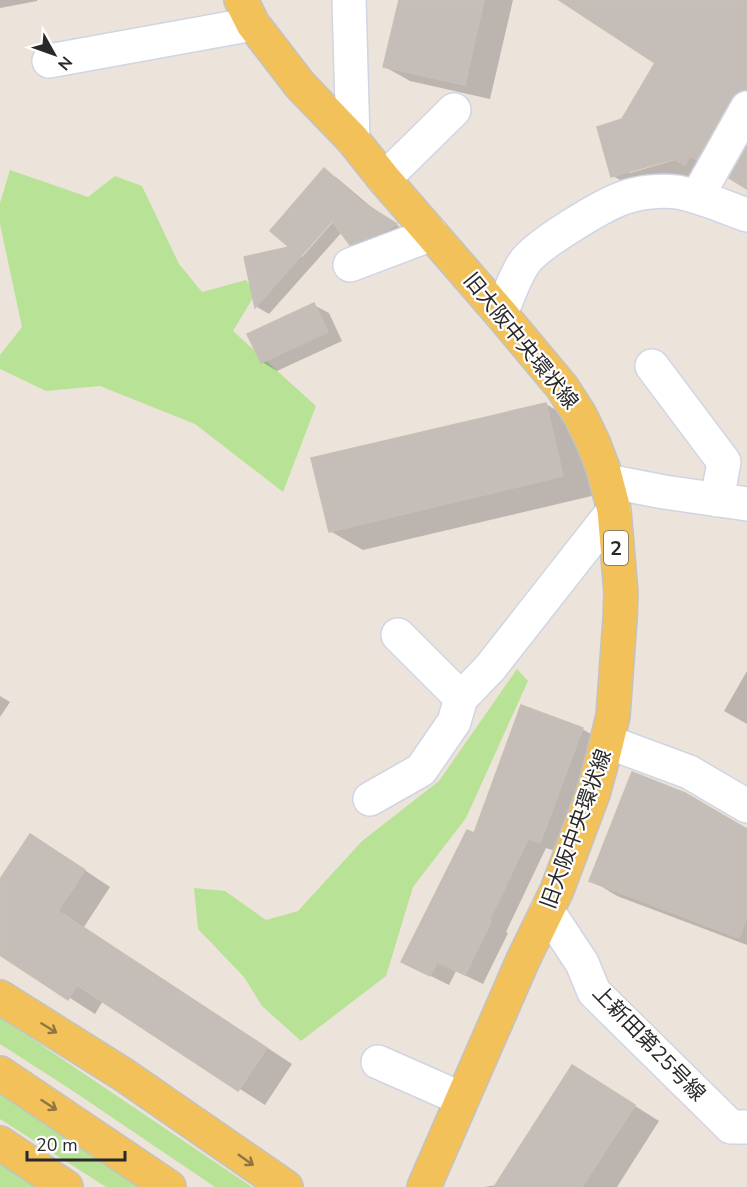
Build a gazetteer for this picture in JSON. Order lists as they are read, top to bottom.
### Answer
{
  "streets": {
    "main road": ["旧大阪中央環状線", "2"],
    "street": ["上新田第25号線"]
  },
  "crossings": [
    ["旧大阪中央環状線", "上新田第25号線"]
  ],
  "scale_bar": "20 m",
  "north": "bottom right"
}
